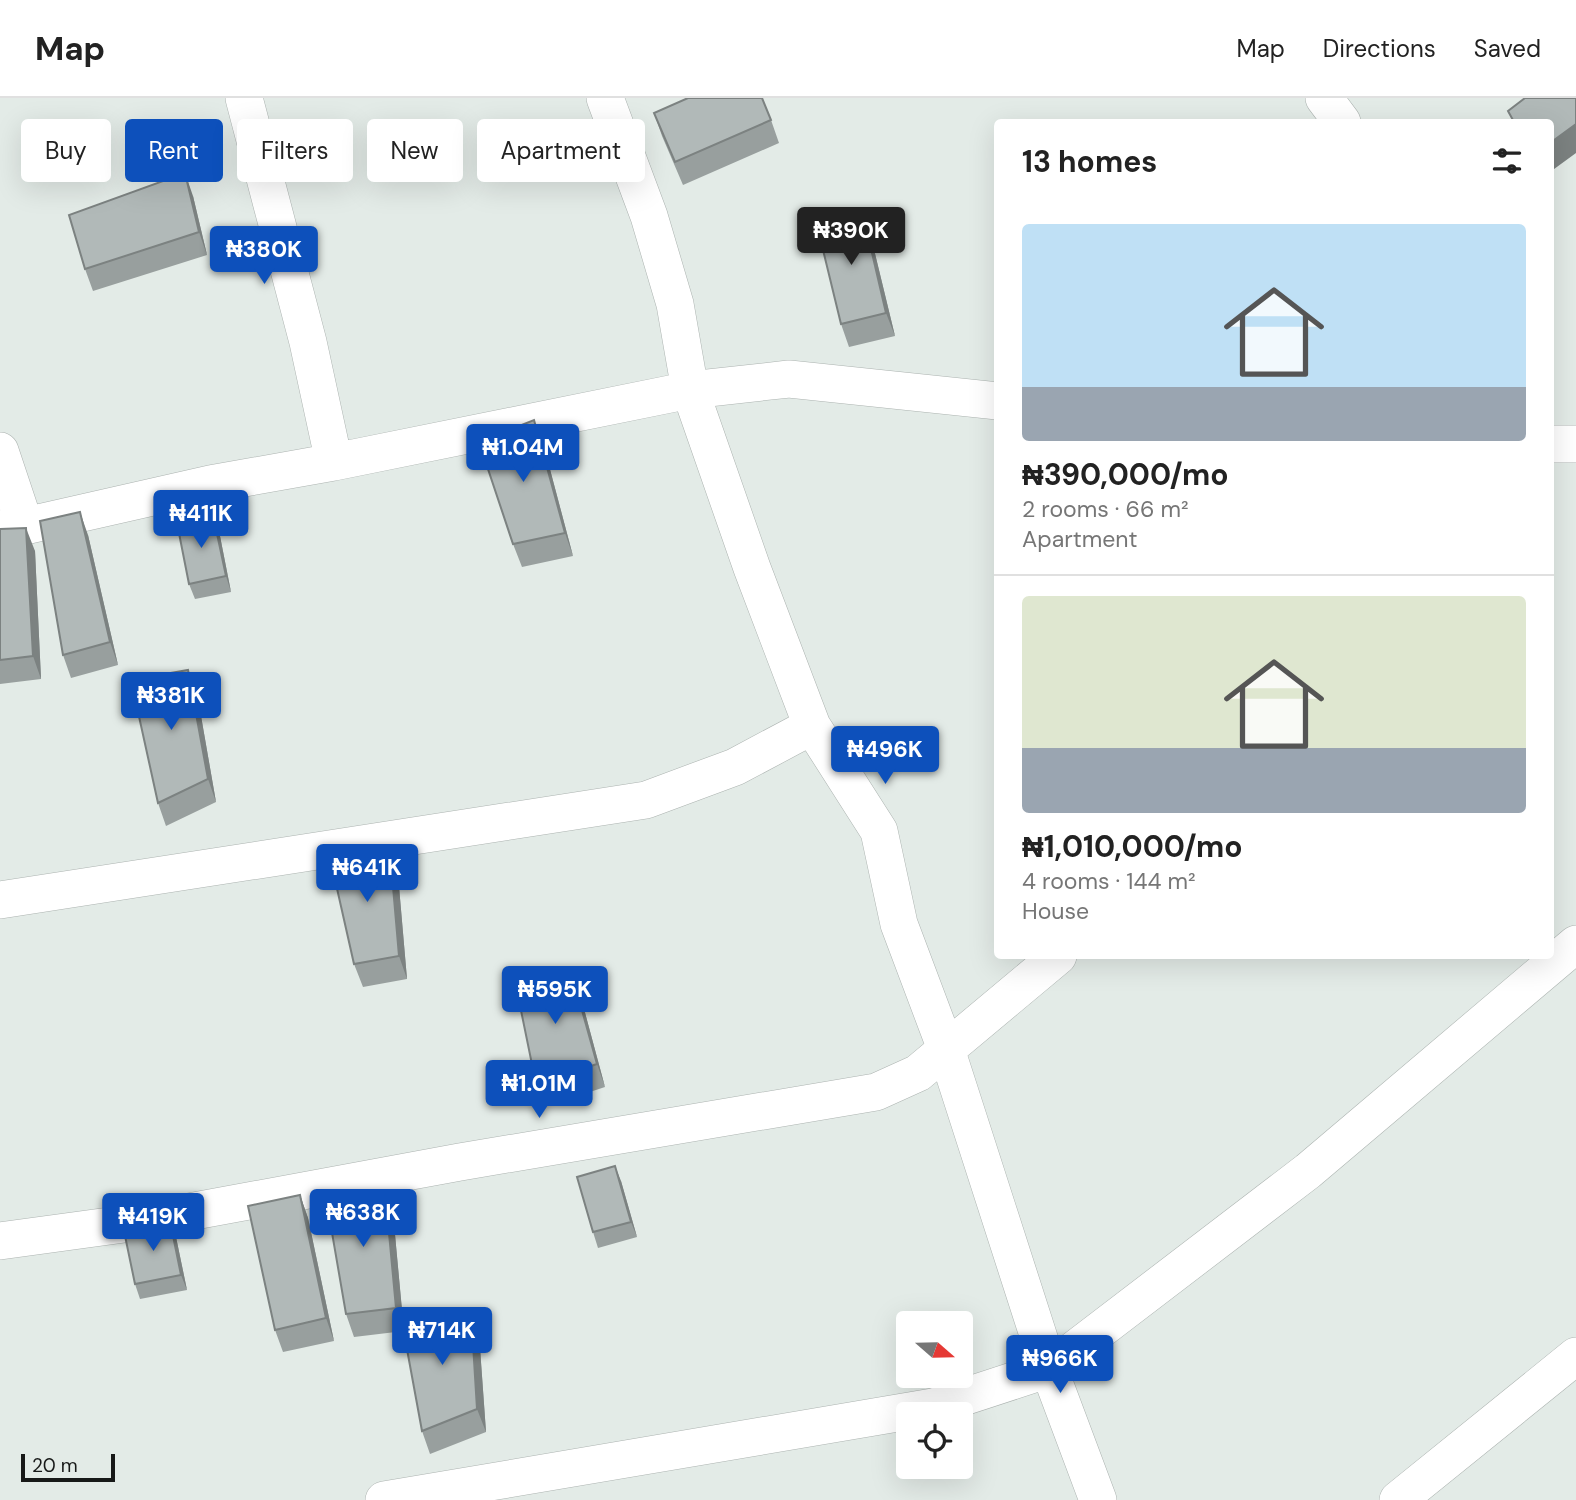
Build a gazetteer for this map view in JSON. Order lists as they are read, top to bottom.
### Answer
{
  "scale_bar": "20 m",
  "north": "right",
  "page": {
    "header": "Map",
    "nav": ["Map", "Directions", "Saved"],
    "chip": [
      "Buy",
      "Rent",
      "Filters",
      "New",
      "Apartment"
    ],
    "heading": "13 homes",
    "list": [
      {
        "name": "₦390,000/mo",
        "note": "2 rooms · 66 m² · Apartment"
      },
      {
        "name": "₦1,010,000/mo",
        "note": "4 rooms · 144 m² · House"
      }
    ],
    "price": [
      "₦390K",
      "₦380K",
      "₦1.04M",
      "₦411K",
      "₦381K",
      "₦496K",
      "₦641K",
      "₦595K",
      "₦1.01M",
      "₦638K",
      "₦419K",
      "₦714K",
      "₦966K"
    ],
    "scale": "20 m"
  }
}
